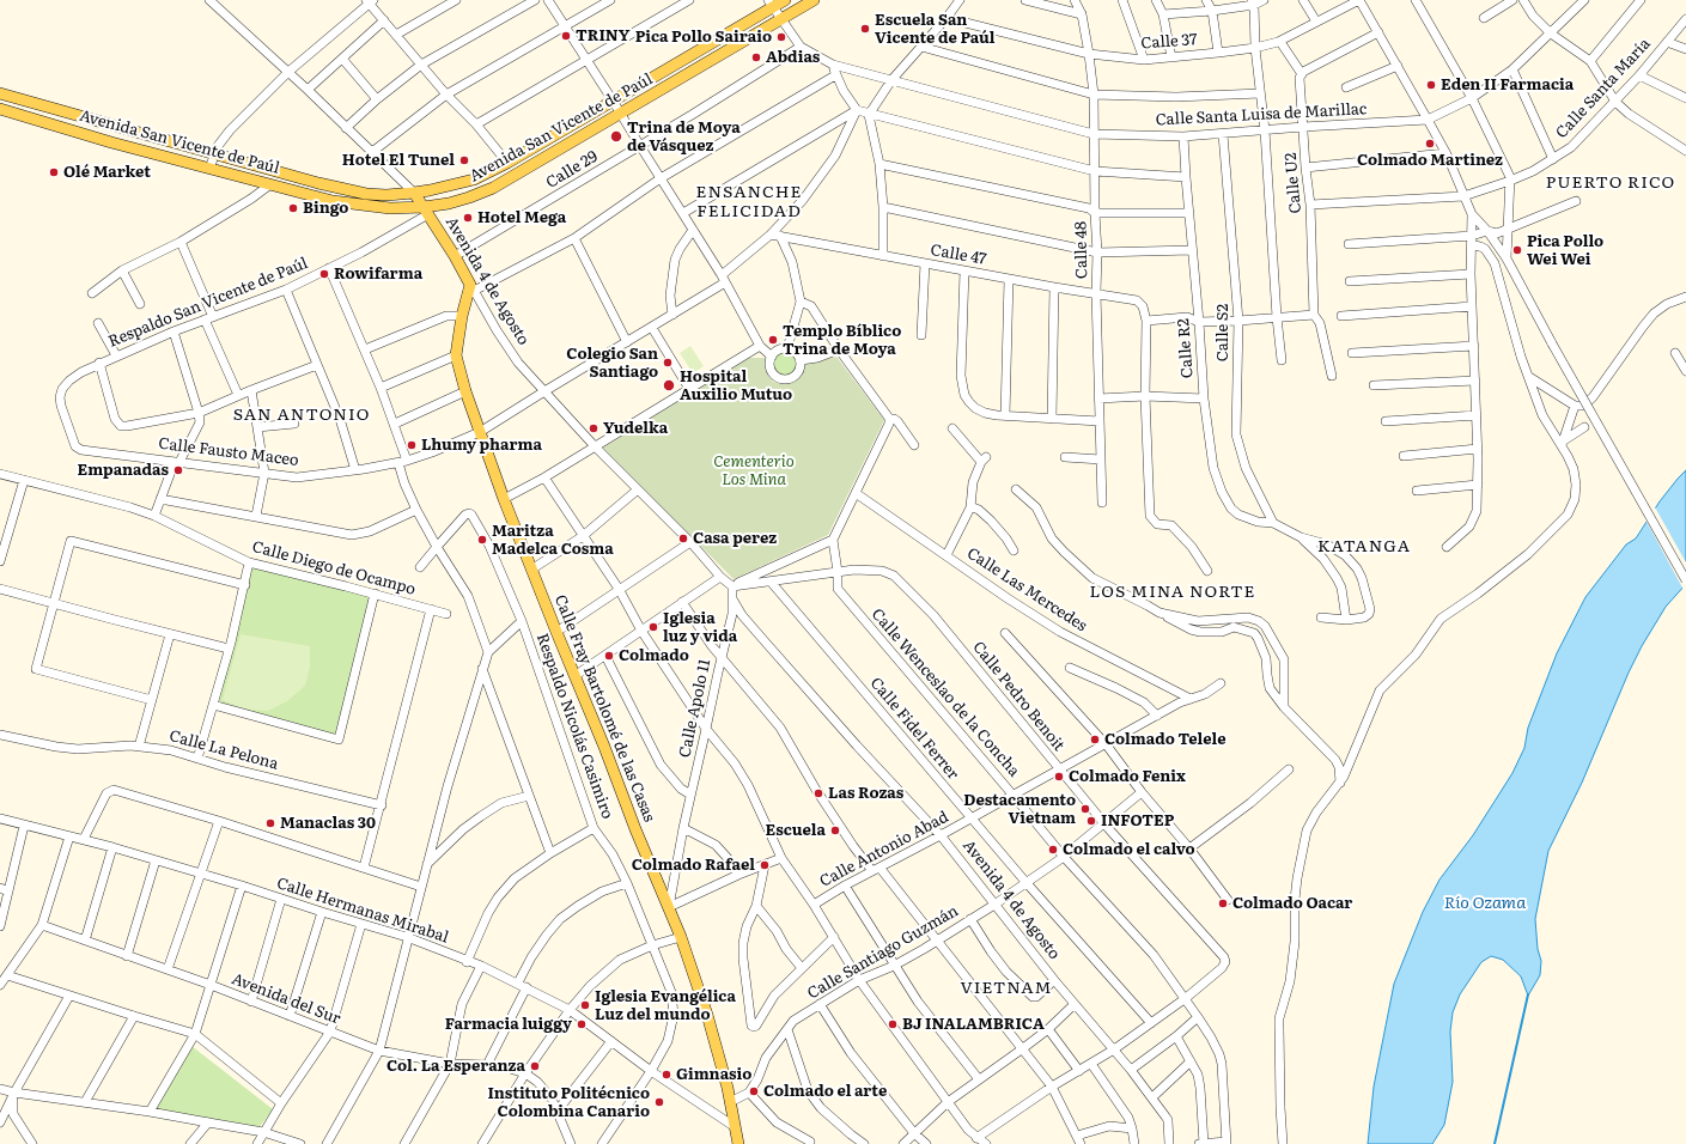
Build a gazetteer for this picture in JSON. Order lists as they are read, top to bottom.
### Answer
{
  "streets": {
    "main road": ["Avenida San Vicente de Paúl", "Avenida 4 de Agosto", "Calle Fray Bartolomé de las Casas"],
    "street": [
      "Calle 37",
      "Calle Santa María",
      "Calle Santa Luisa de Marillac",
      "Calle 29",
      "Calle U2",
      "Calle 48",
      "Calle 47",
      "Respaldo San Vicente de Paúl",
      "Calle S2",
      "Calle R2",
      "Calle Fausto Maceo",
      "Calle Diego de Ocampo",
      "Calle Las Mercedes",
      "Calle Wenceslao de la Concha",
      "Calle Pedro Benoit",
      "Calle Apolo 11",
      "Respaldo Nicolás Casimiro",
      "Calle Fidel Ferrer",
      "Calle La Pelona",
      "Calle Antonio Abad",
      "Calle Hermanas Mirabal",
      "Calle Santiago Guzmán",
      "Avenida del Sur"
    ]
  },
  "crossings": [
    ["Calle 37", "Calle 48"],
    ["Calle Santa María", "Calle U2"],
    ["Calle Santa Luisa de Marillac", "Avenida San Vicente de Paúl"],
    ["Calle Santa Luisa de Marillac", "Calle 29"],
    ["Calle Santa Luisa de Marillac", "Calle U2"],
    ["Calle Santa Luisa de Marillac", "Calle 48"],
    ["Calle Santa Luisa de Marillac", "Calle S2"],
    ["Calle Santa Luisa de Marillac", "Calle R2"],
    ["Avenida San Vicente de Paúl", "Avenida 4 de Agosto"],
    ["Avenida San Vicente de Paúl", "Respaldo San Vicente de Paúl"],
    ["Calle 29", "Avenida 4 de Agosto"],
    ["Calle 48", "Calle 47"],
    ["Calle 47", "Calle Fausto Maceo"],
    ["Avenida 4 de Agosto", "Respaldo San Vicente de Paúl"],
    ["Avenida 4 de Agosto", "Calle Fausto Maceo"],
    ["Avenida 4 de Agosto", "Calle Pedro Benoit"],
    ["Avenida 4 de Agosto", "Calle Fray Bartolomé de las Casas"],
    ["Avenida 4 de Agosto", "Calle Apolo 11"],
    ["Avenida 4 de Agosto", "Calle Antonio Abad"],
    ["Avenida 4 de Agosto", "Calle Santiago Guzmán"],
    ["Respaldo San Vicente de Paúl", "Calle Fausto Maceo"],
    ["Calle S2", "Calle R2"],
    ["Calle Fausto Maceo", "Calle Fray Bartolomé de las Casas"],
    ["Calle Las Mercedes", "Calle Antonio Abad"],
    ["Calle Wenceslao de la Concha", "Calle Pedro Benoit"],
    ["Calle Wenceslao de la Concha", "Calle Antonio Abad"],
    ["Calle Wenceslao de la Concha", "Calle Santiago Guzmán"],
    ["Calle Pedro Benoit", "Calle Apolo 11"],
    ["Calle Pedro Benoit", "Calle Fidel Ferrer"],
    ["Calle Pedro Benoit", "Calle Antonio Abad"],
    ["Calle Pedro Benoit", "Calle Santiago Guzmán"],
    ["Calle Fray Bartolomé de las Casas", "Calle Apolo 11"],
    ["Calle Fray Bartolomé de las Casas", "Calle Hermanas Mirabal"],
    ["Respaldo Nicolás Casimiro", "Calle Hermanas Mirabal"],
    ["Calle Fidel Ferrer", "Calle Antonio Abad"],
    ["Calle Fidel Ferrer", "Calle Santiago Guzmán"]
  ],
  "districts": [
    "PUERTO RICO",
    "ENSANCHE FELICIDAD",
    "SAN ANTONIO",
    "KATANGA",
    "LOS MINA NORTE",
    "VIETNAM"
  ],
  "water": ["Río Ozama"],
  "parks": ["Cementerio Los Mina"],
  "places": [
    "Escuela San Vicente de Paúl",
    "TRINY",
    "Pica Pollo Sairaio",
    "Abdias",
    "Eden II Farmacia",
    "Trina de Moya de Vásquez",
    "Colmado Martinez",
    "Hotel El Tunel",
    "Olé Market",
    "Bingo",
    "Hotel Mega",
    "Pica Pollo Wei Wei",
    "Rowifarma",
    "Templo Bíblico Trina de Moya",
    "Colegio San Santiago",
    "Hospital Auxilio Mutuo",
    "Yudelka",
    "Lhumy pharma",
    "Empanadas",
    "Casa perez",
    "Maritza Madelca Cosma",
    "Iglesia luz y vida",
    "Colmado",
    "Colmado Telele",
    "Colmado Fenix",
    "Las Rozas",
    "Destacamento Vietnam",
    "INFOTEP",
    "Manaclas 30",
    "Escuela",
    "Colmado el calvo",
    "Colmado Rafael",
    "Colmado Oacar",
    "Iglesia Evangélica Luz del mundo",
    "Farmacia luiggy",
    "BJ INALAMBRICA",
    "Col. La Esperanza",
    "Gimnasio",
    "Colmado el arte",
    "Instituto Politécnico Colombina Canario"
  ]
}
